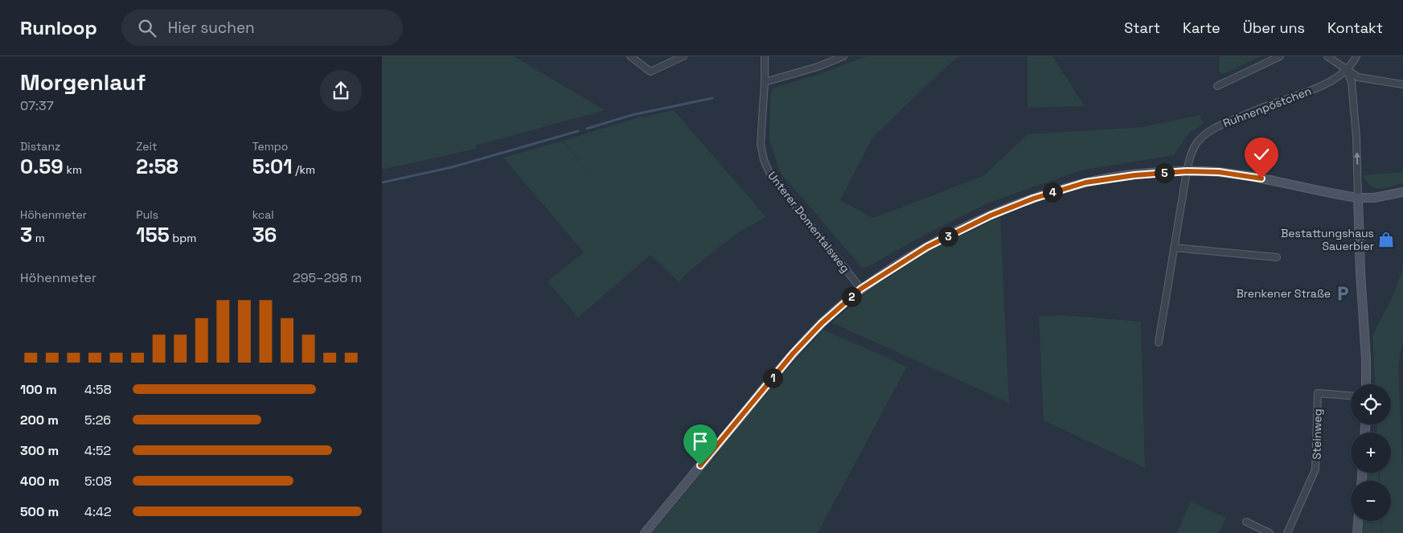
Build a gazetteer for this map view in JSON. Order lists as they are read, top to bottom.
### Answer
{
  "streets": {
    "street": ["Ruhnenpöstchen", "Unterer Domentalsweg", "Steinweg"]
  },
  "places": {
    "shop": ["Bestattungshaus Sauerbier"],
    "parking": ["Brenkener Straße"]
  },
  "page": {
    "header": "Runloop",
    "search": "Hier suchen",
    "nav": [
      "Start",
      "Karte",
      "Über uns",
      "Kontakt"
    ],
    "heading": ["Morgenlauf", "07:37"],
    "stats": [
      ["Distanz", "0.59 km"],
      ["Zeit", "2:58"],
      ["Tempo", "5:01 /km"],
      ["Höhenmeter", "3 m"],
      ["Puls", "155 bpm"],
      ["kcal", "36"]
    ],
    "pins": [
      "5",
      "4",
      "3",
      "2",
      "1"
    ],
    "chart": ["Höhenmeter", "295–298 m"],
    "list": [
      {
        "name": "100 m",
        "note": "4:58"
      },
      {
        "name": "200 m",
        "note": "5:26"
      },
      {
        "name": "300 m",
        "note": "4:52"
      },
      {
        "name": "400 m",
        "note": "5:08"
      },
      {
        "name": "500 m",
        "note": "4:42"
      }
    ],
    "map_buttons": ["+", "−"]
  }
}
